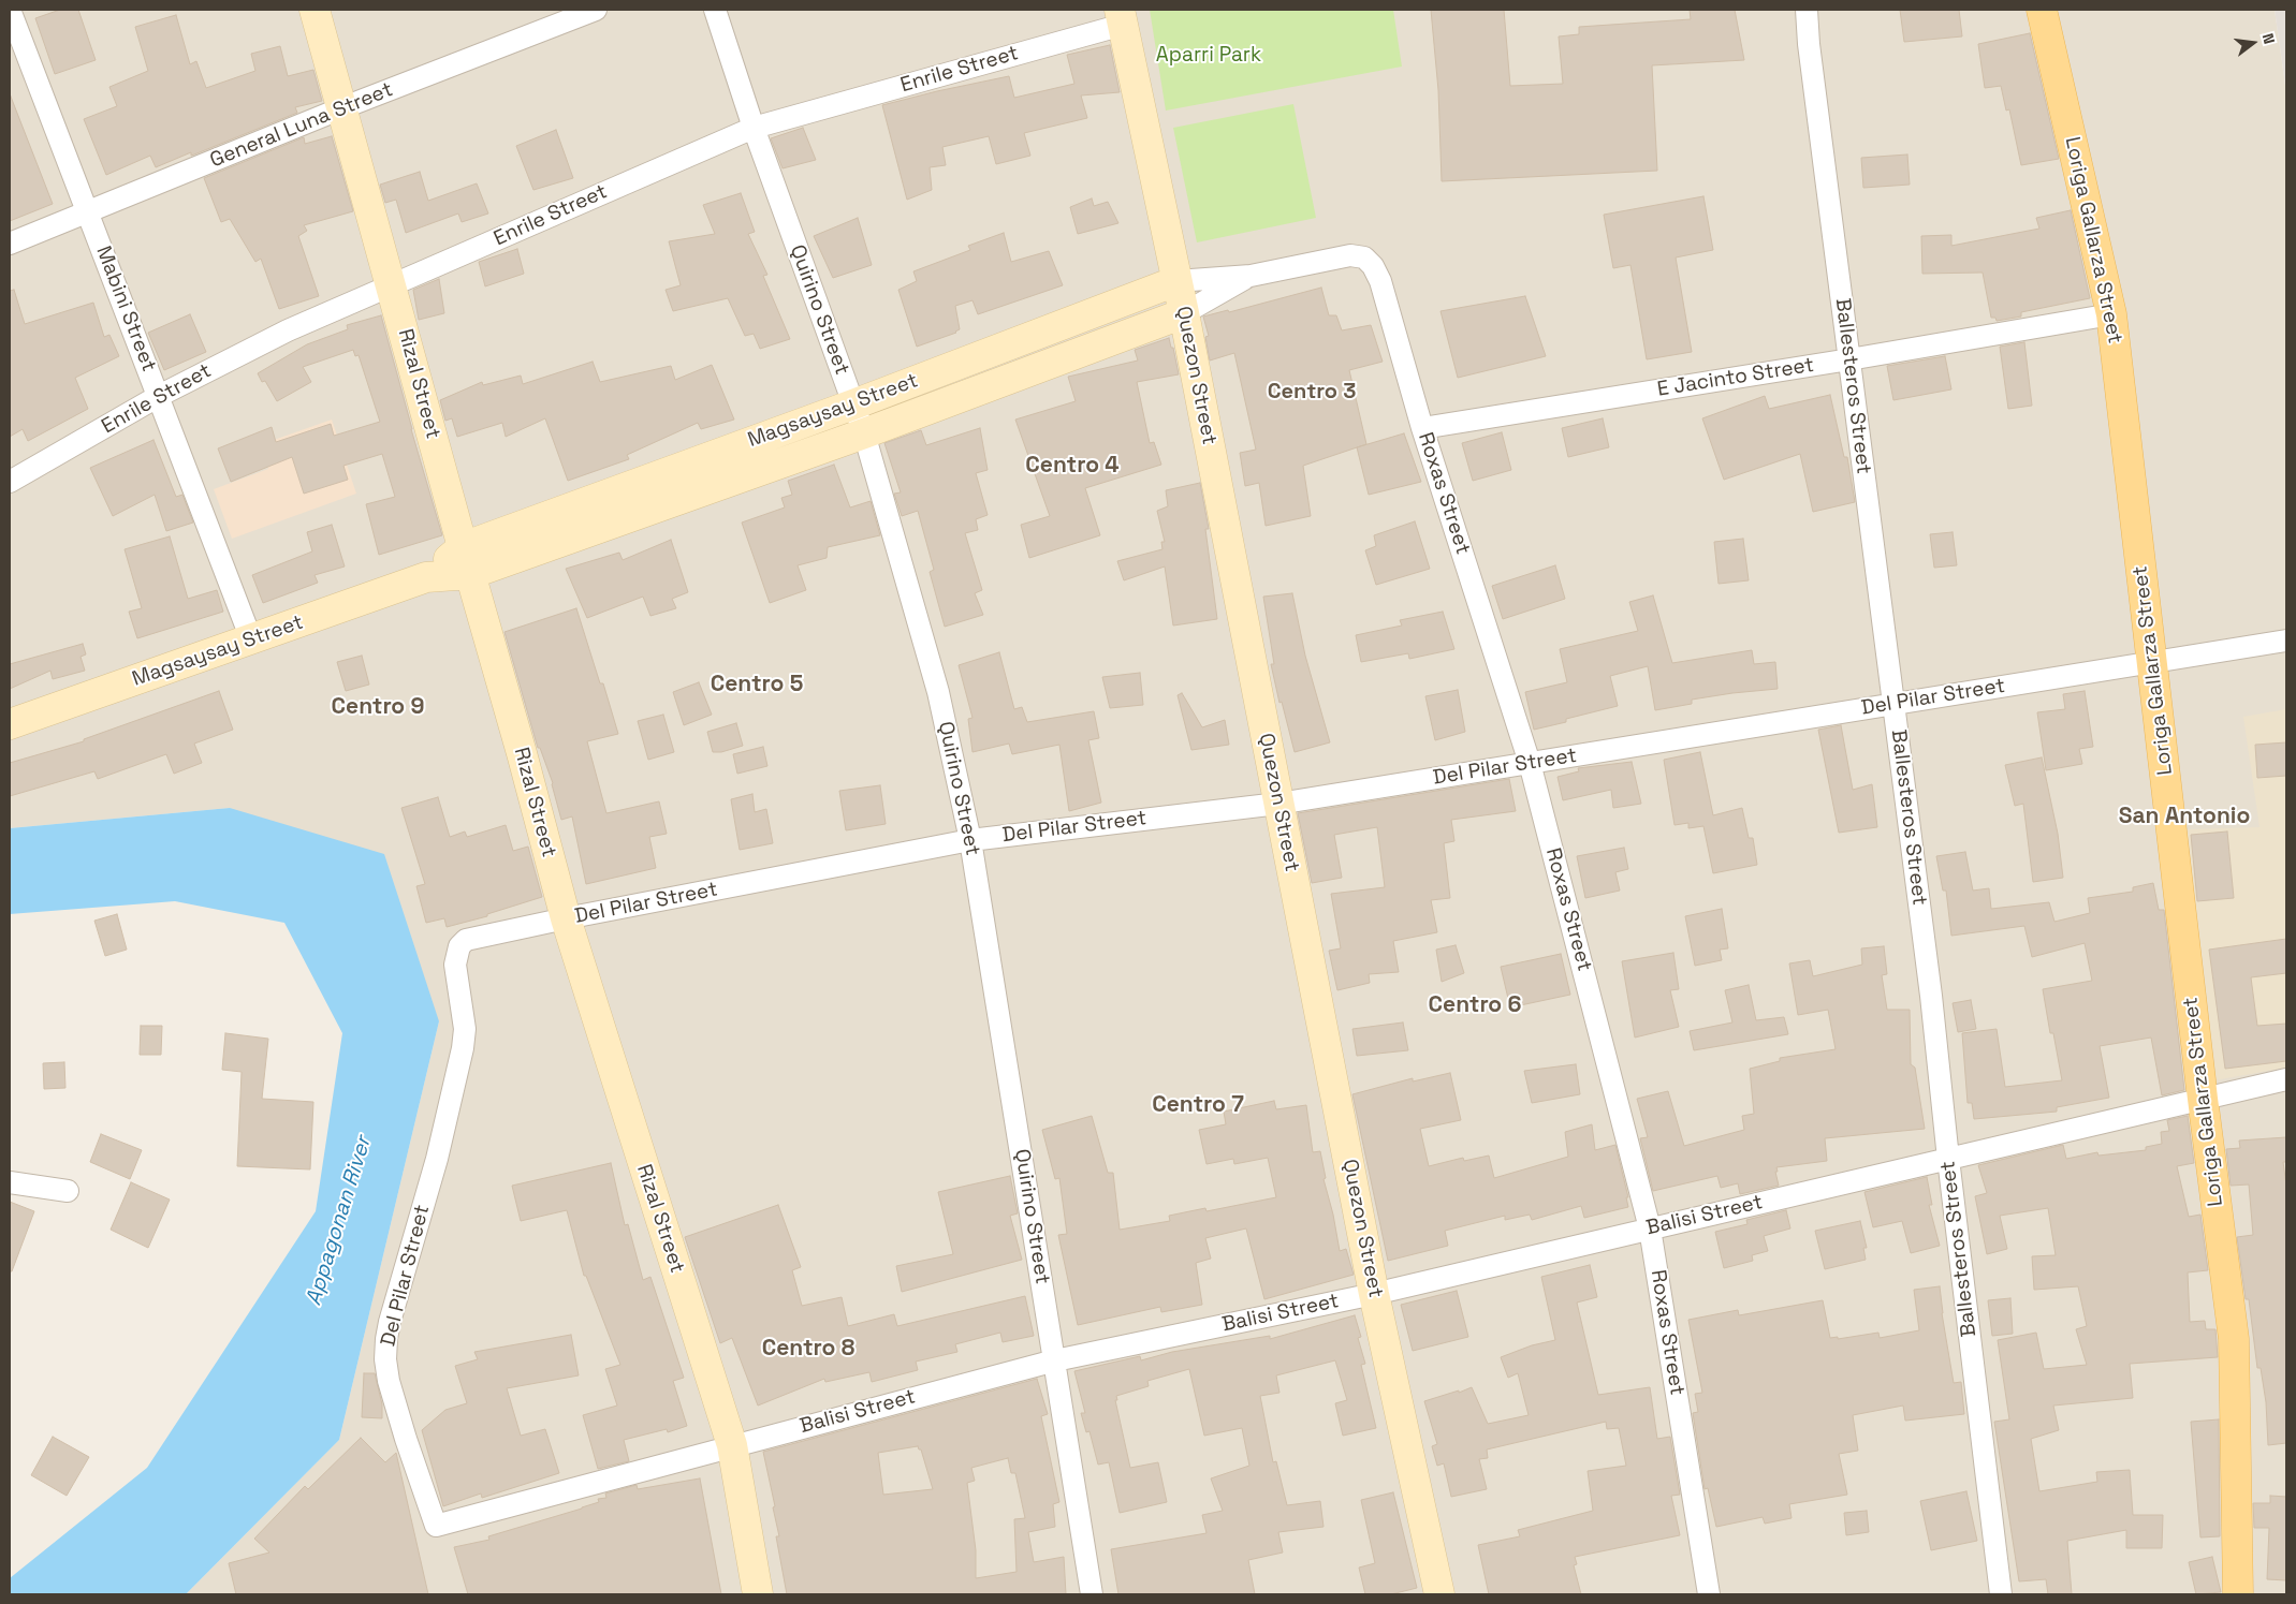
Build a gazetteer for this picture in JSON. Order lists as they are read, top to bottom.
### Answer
{
  "streets": {
    "main road": ["Loriga Gallarza Street"],
    "street": [
      "Enrile Street",
      "General Luna Street",
      "Mabini Street",
      "Quirino Street",
      "Quezon Street",
      "E Jacinto Street",
      "Rizal Street",
      "Ballesteros Street",
      "Magsaysay Street",
      "Roxas Street",
      "Del Pilar Street",
      "Balisi Street"
    ]
  },
  "crossings": [
    ["Enrile Street", "Mabini Street"],
    ["Enrile Street", "Quirino Street"],
    ["Enrile Street", "Quezon Street"],
    ["Enrile Street", "Rizal Street"],
    ["General Luna Street", "Mabini Street"],
    ["General Luna Street", "Rizal Street"],
    ["Loriga Gallarza Street", "E Jacinto Street"],
    ["Loriga Gallarza Street", "Del Pilar Street"],
    ["Loriga Gallarza Street", "Balisi Street"],
    ["Mabini Street", "Magsaysay Street"],
    ["Quirino Street", "Magsaysay Street"],
    ["Quirino Street", "Del Pilar Street"],
    ["Quirino Street", "Balisi Street"],
    ["Quezon Street", "Magsaysay Street"],
    ["Quezon Street", "Del Pilar Street"],
    ["Quezon Street", "Balisi Street"],
    ["E Jacinto Street", "Ballesteros Street"],
    ["E Jacinto Street", "Roxas Street"],
    ["Rizal Street", "Magsaysay Street"],
    ["Rizal Street", "Del Pilar Street"],
    ["Rizal Street", "Balisi Street"],
    ["Ballesteros Street", "Del Pilar Street"],
    ["Ballesteros Street", "Balisi Street"],
    ["Magsaysay Street", "Roxas Street"],
    ["Roxas Street", "Del Pilar Street"],
    ["Roxas Street", "Balisi Street"],
    ["Del Pilar Street", "Balisi Street"]
  ],
  "districts": [
    "Centro 3",
    "Centro 4",
    "Centro 5",
    "Centro 9",
    "San Antonio",
    "Centro 6",
    "Centro 7",
    "Centro 8"
  ],
  "water": ["Appagonan River"],
  "parks": ["Aparri Park"],
  "north": "right"
}
